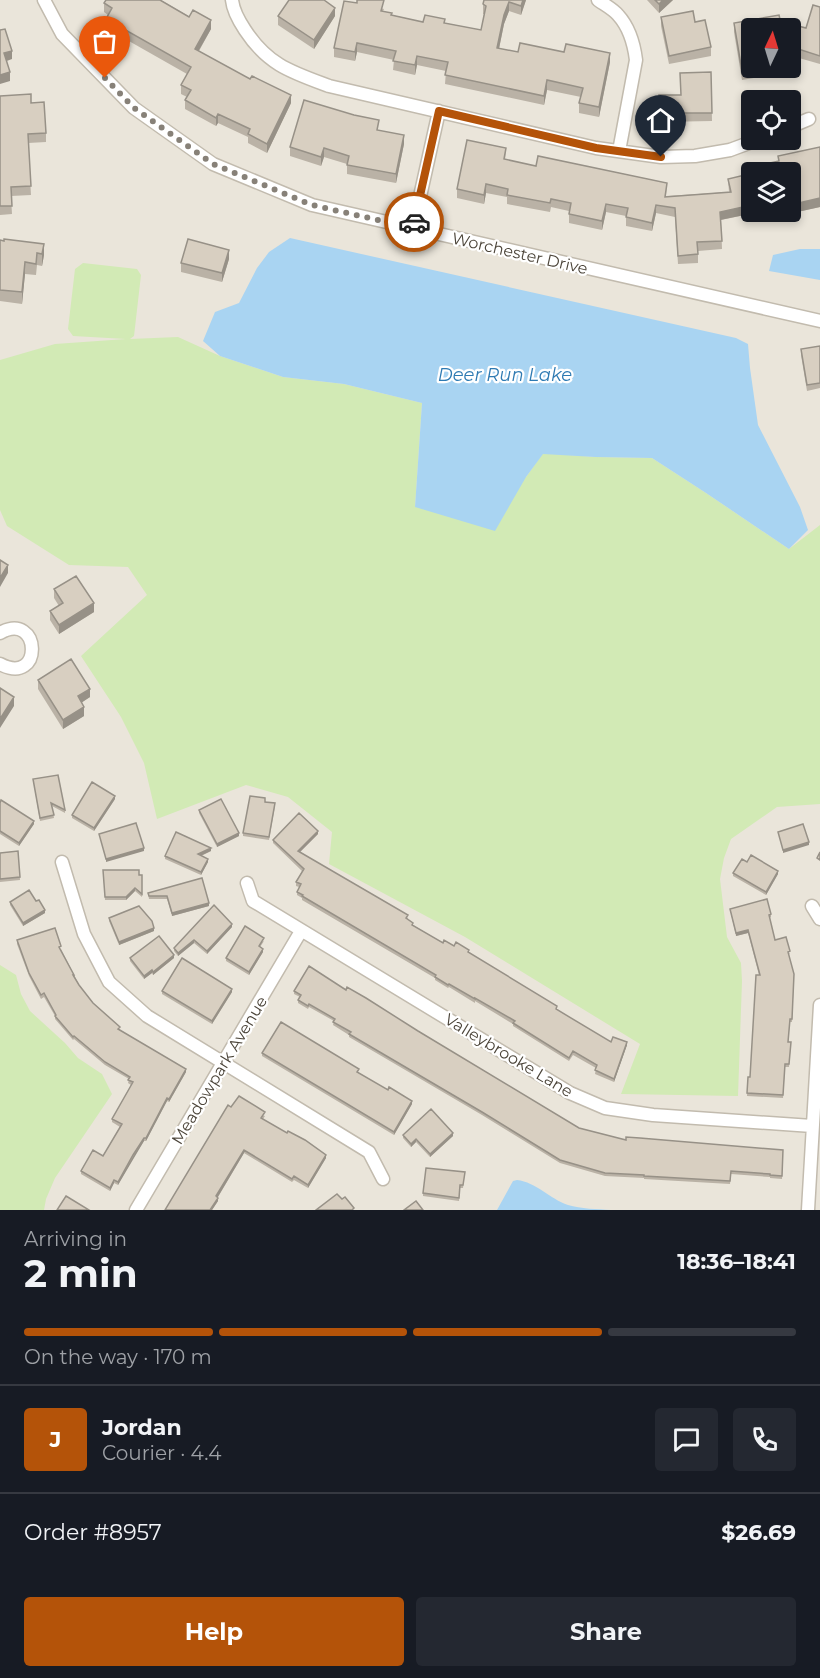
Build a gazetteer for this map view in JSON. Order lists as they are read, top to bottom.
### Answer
{
  "streets": {
    "street": ["Worchester Drive", "Valleybrooke Lane", "Meadowpark Avenue"]
  },
  "crossings": [
    ["Valleybrooke Lane", "Meadowpark Avenue"]
  ],
  "water": ["Deer Run Lake"],
  "north": "top",
  "page": {
    "heading": ["2 min", "Arriving in", "18:36–18:41"],
    "panel": [
      "Jordan",
      "Courier · 4.4",
      "Order #8957",
      "$26.69"
    ],
    "bar": "On the way · 170 m",
    "round": "J",
    "buttons": ["Help", "Share"]
  }
}
